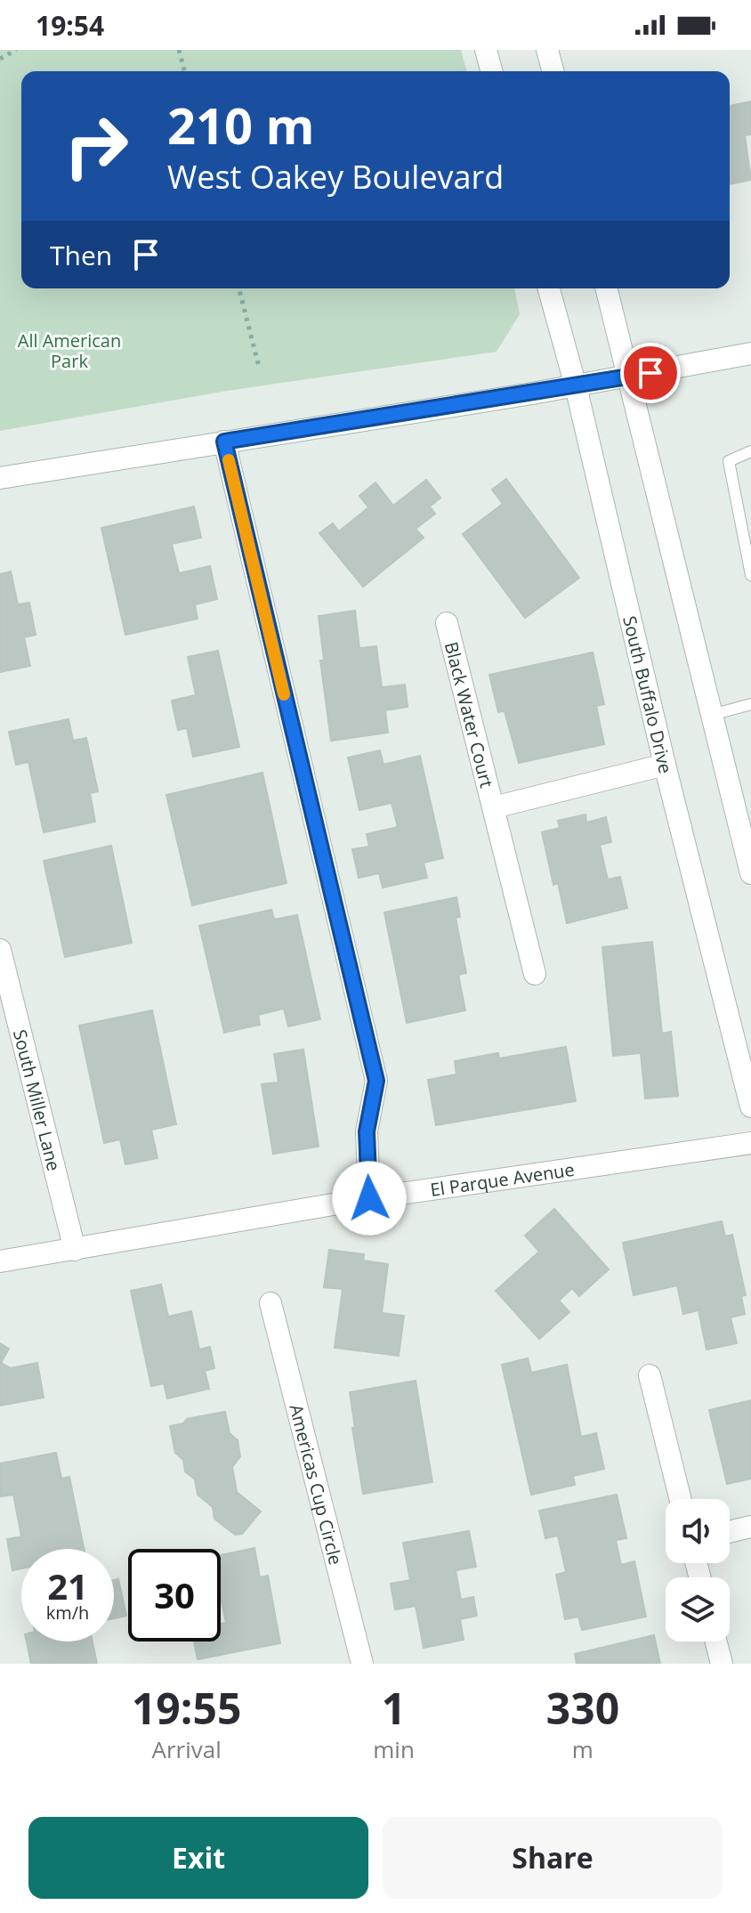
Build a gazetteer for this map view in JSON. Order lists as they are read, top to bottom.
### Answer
{
  "streets": {
    "street": [
      "South Buffalo Drive",
      "Black Water Court",
      "South Miller Lane",
      "El Parque Avenue",
      "Americas Cup Circle"
    ]
  },
  "crossings": [
    ["South Buffalo Drive", "Black Water Court"],
    ["South Miller Lane", "El Parque Avenue"]
  ],
  "parks": ["All American Park"],
  "page": {
    "status": "19:54",
    "turn": ["210 m", "West Oakey Boulevard"],
    "then": "Then",
    "speed": "21 km/h",
    "limit": "30",
    "eta": [
      "19:55",
      "Arrival",
      "1",
      "min",
      "330",
      "m"
    ],
    "buttons": ["Exit", "Share"]
  }
}
